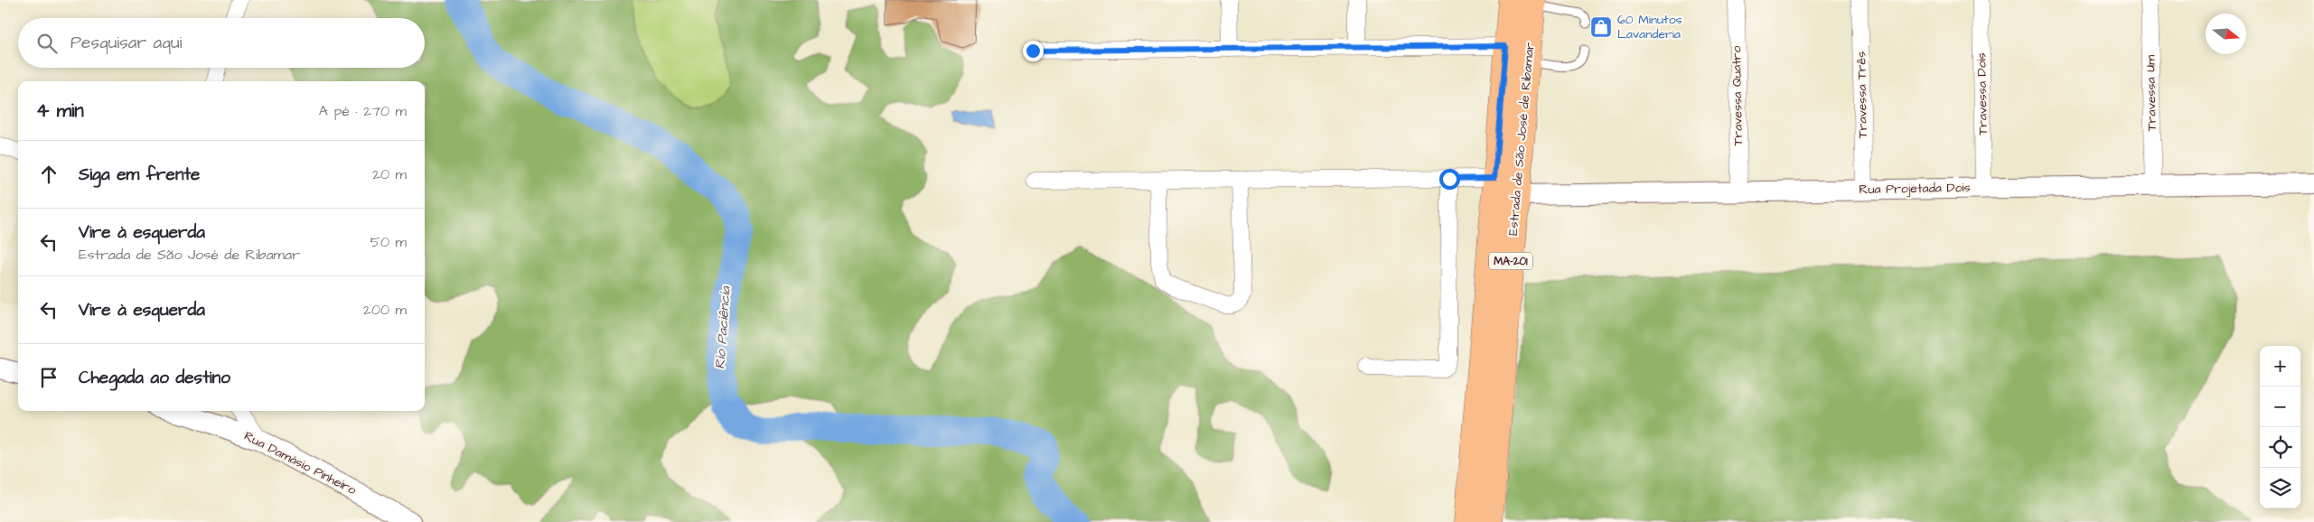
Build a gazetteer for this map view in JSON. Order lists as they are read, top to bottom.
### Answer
{
  "streets": {
    "main road": ["Estrada de São José de Ribamar", "MA-201"],
    "street": [
      "Travessa Um",
      "Travessa Dois",
      "Travessa Três",
      "Travessa Quatro",
      "Rua Projetada Dois",
      "Rua Damásio Pinheiro"
    ]
  },
  "crossings": [
    ["Travessa Um", "Rua Projetada Dois"],
    ["Travessa Dois", "Rua Projetada Dois"],
    ["Travessa Três", "Rua Projetada Dois"],
    ["Travessa Quatro", "Rua Projetada Dois"],
    ["Estrada de São José de Ribamar", "Rua Projetada Dois"]
  ],
  "water": ["Rio Paciência"],
  "places": {
    "shop": ["60 Minutos Lavanderia"]
  },
  "north": "right",
  "page": {
    "search": "Pesquisar aqui",
    "heading": ["4 min", "A pé · 270 m"],
    "list": [
      ["Siga em frente", "20 m"],
      ["Vire à esquerda", "Estrada de São José de Ribamar", "50 m"],
      ["Vire à esquerda", "200 m"],
      "Chegada ao destino"
    ],
    "map_buttons": ["+", "−"]
  }
}
